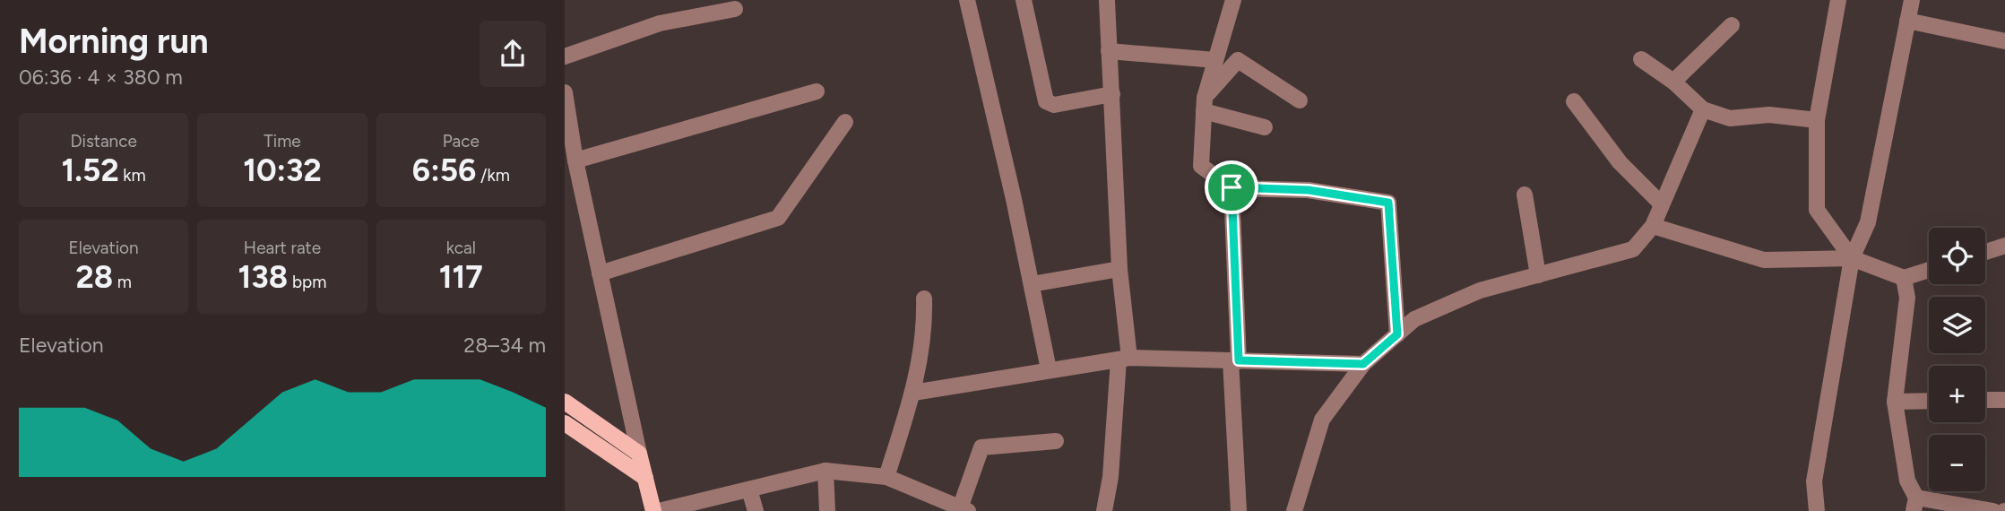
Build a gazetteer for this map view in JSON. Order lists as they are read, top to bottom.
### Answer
{
  "page": {
    "heading": ["Morning run", "06:36 · 4 × 380 m"],
    "stats": [
      ["Distance", "1.52 km"],
      ["Time", "10:32"],
      ["Pace", "6:56 /km"],
      ["Elevation", "28 m"],
      ["Heart rate", "138 bpm"],
      ["kcal", "117"]
    ],
    "map_buttons": ["+", "−"],
    "chart": ["Elevation", "28–34 m"]
  }
}
